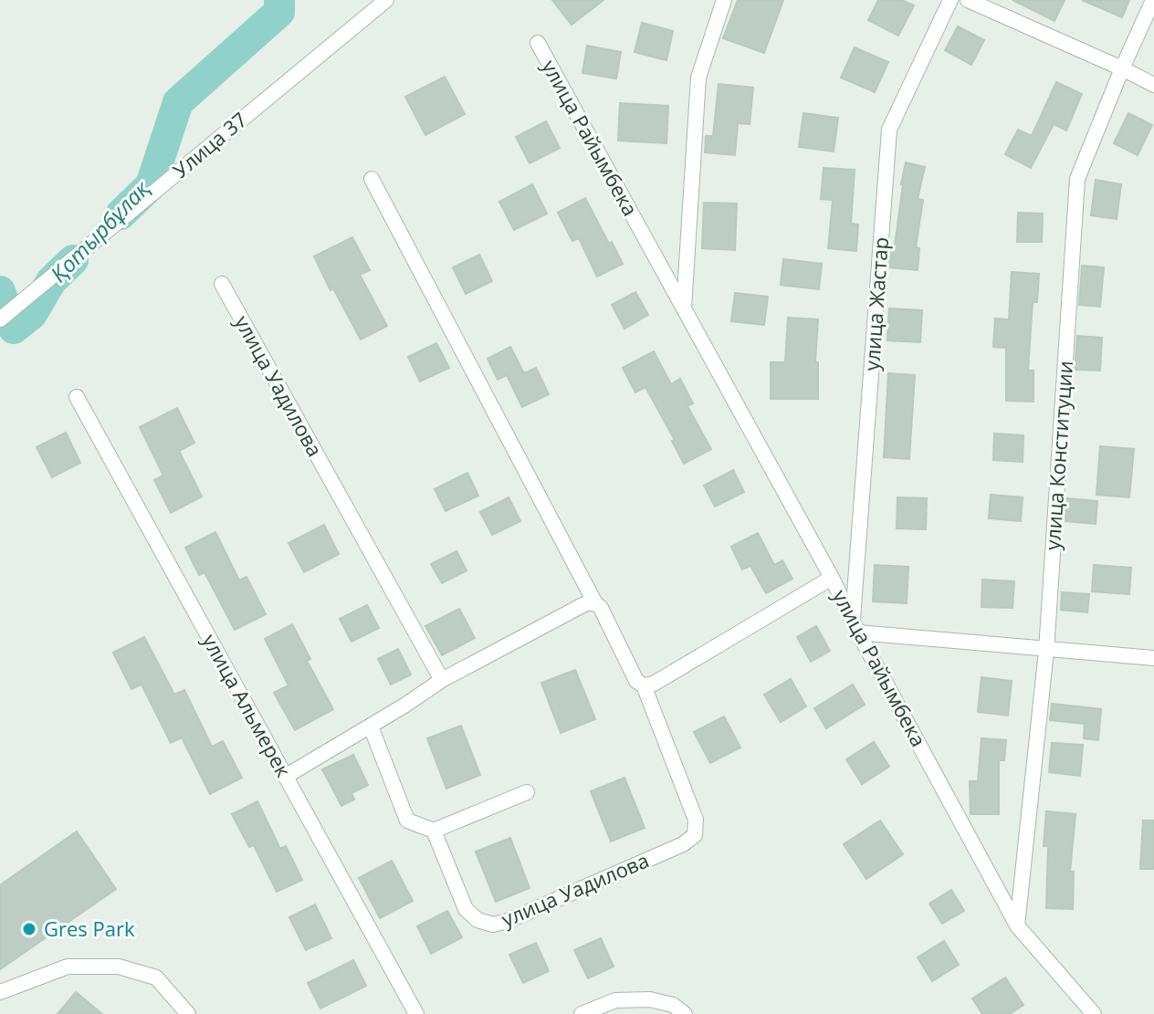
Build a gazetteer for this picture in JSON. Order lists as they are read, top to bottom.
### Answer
{
  "streets": {
    "street": [
      "улица Райымбека",
      "Улица 37",
      "улица Жастар",
      "улица Уадилова",
      "улица Конституции",
      "улица Альмерек"
    ]
  },
  "crossings": [
    ["улица Райымбека", "улица Жастар"],
    ["улица Райымбека", "улица Конституции"]
  ],
  "water": ["Қотырбұлақ"],
  "places": ["Gres Park"]
}
